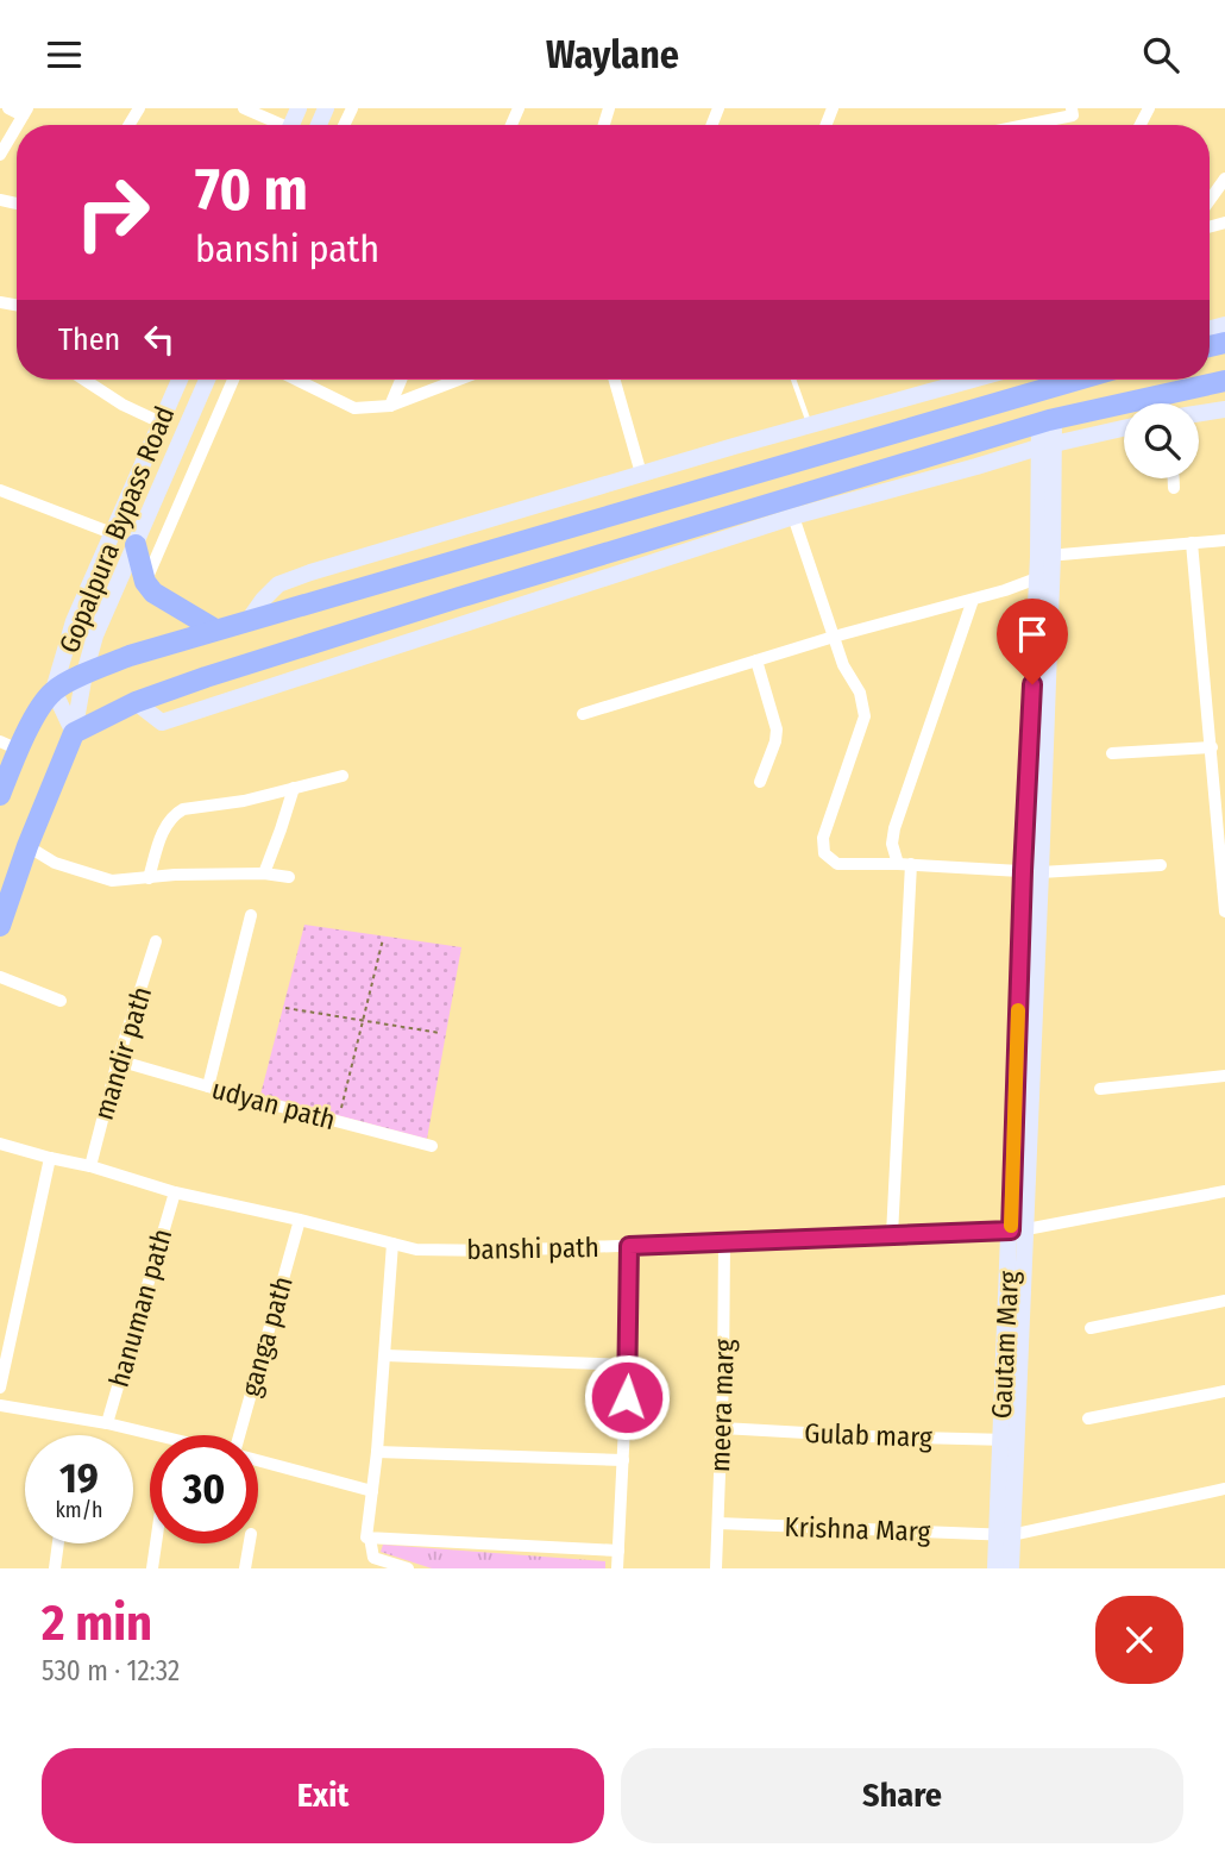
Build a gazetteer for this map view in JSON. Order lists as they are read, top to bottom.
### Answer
{
  "streets": {
    "street": [
      "Gopalpura Bypass Road",
      "mandir path",
      "udyan path",
      "banshi path",
      "hanuman path",
      "ganga path",
      "Gautam Marg",
      "meera marg",
      "Gulab marg",
      "Krishna Marg"
    ]
  },
  "crossings": [
    ["mandir path", "udyan path"],
    ["mandir path", "banshi path"],
    ["banshi path", "hanuman path"],
    ["banshi path", "ganga path"],
    ["banshi path", "Gautam Marg"],
    ["banshi path", "meera marg"],
    ["Gautam Marg", "Gulab marg"],
    ["Gautam Marg", "Krishna Marg"],
    ["meera marg", "Gulab marg"],
    ["meera marg", "Krishna Marg"]
  ],
  "page": {
    "header": "Waylane",
    "turn": ["70 m", "banshi path"],
    "then": "Then",
    "speed": "19 km/h",
    "limit": "30",
    "heading": ["2 min", "530 m · 12:32"],
    "buttons": ["Exit", "Share"]
  }
}
